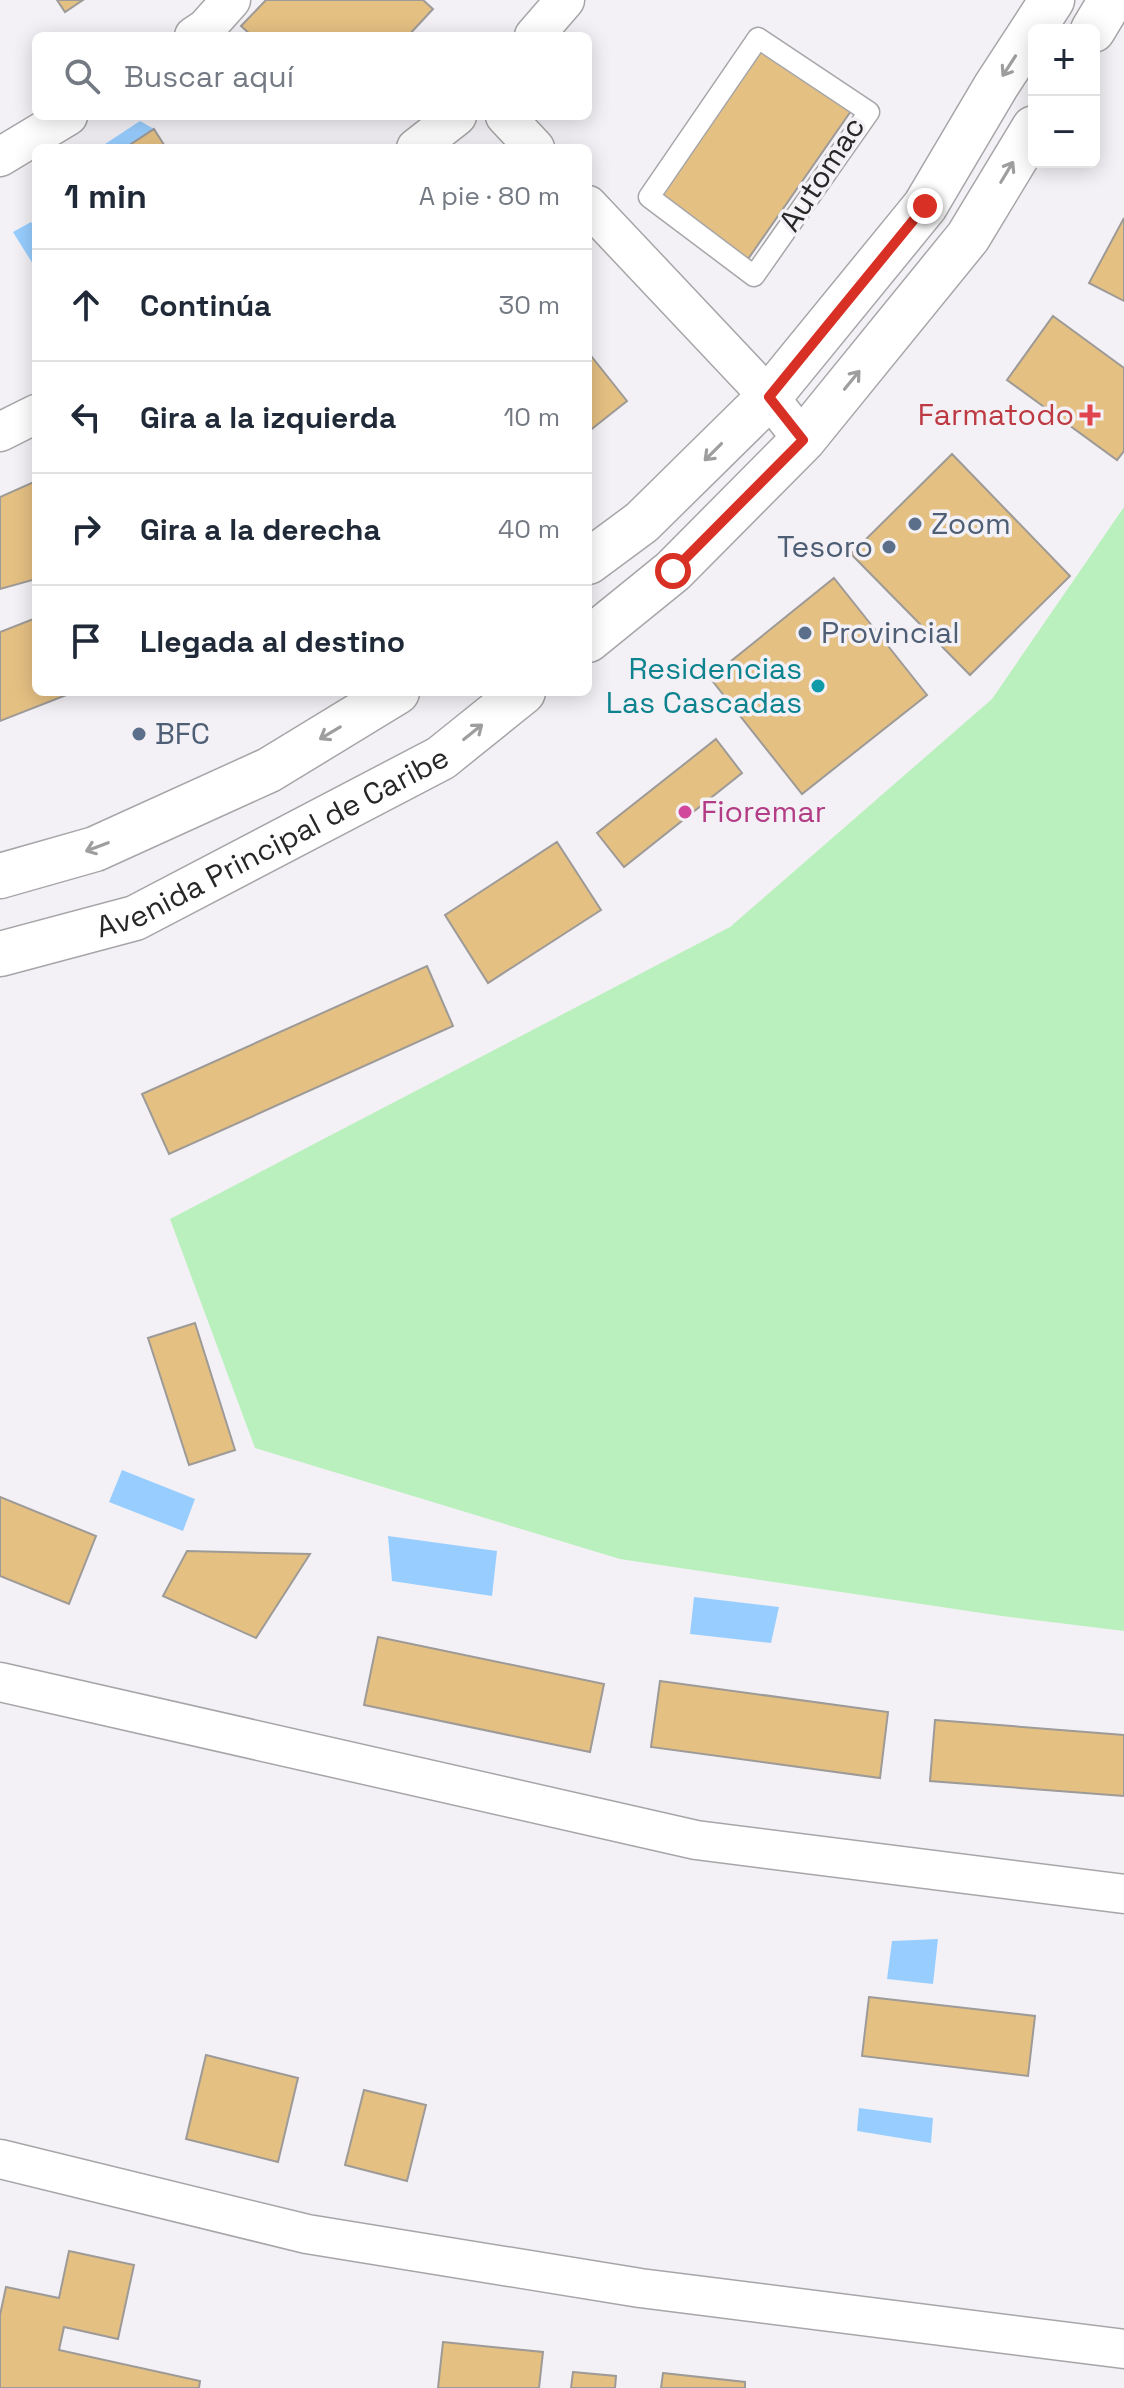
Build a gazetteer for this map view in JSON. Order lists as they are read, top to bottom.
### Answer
{
  "streets": {
    "main road": ["Avenida Principal de Caribe"],
    "lane": ["Automac"]
  },
  "places": {
    "health": ["Farmatodo"],
    "other": [
      "Zoom",
      "Tesoro",
      "Provincial",
      "Residencias Las Cascadas",
      "BFC",
      "Fioremar"
    ]
  },
  "page": {
    "map_buttons": ["+", "−"],
    "search": "Buscar aquí",
    "heading": ["1 min", "A pie · 80 m"],
    "list": [
      ["Continúa", "30 m"],
      ["Gira a la izquierda", "10 m"],
      ["Gira a la derecha", "40 m"],
      "Llegada al destino"
    ]
  }
}
